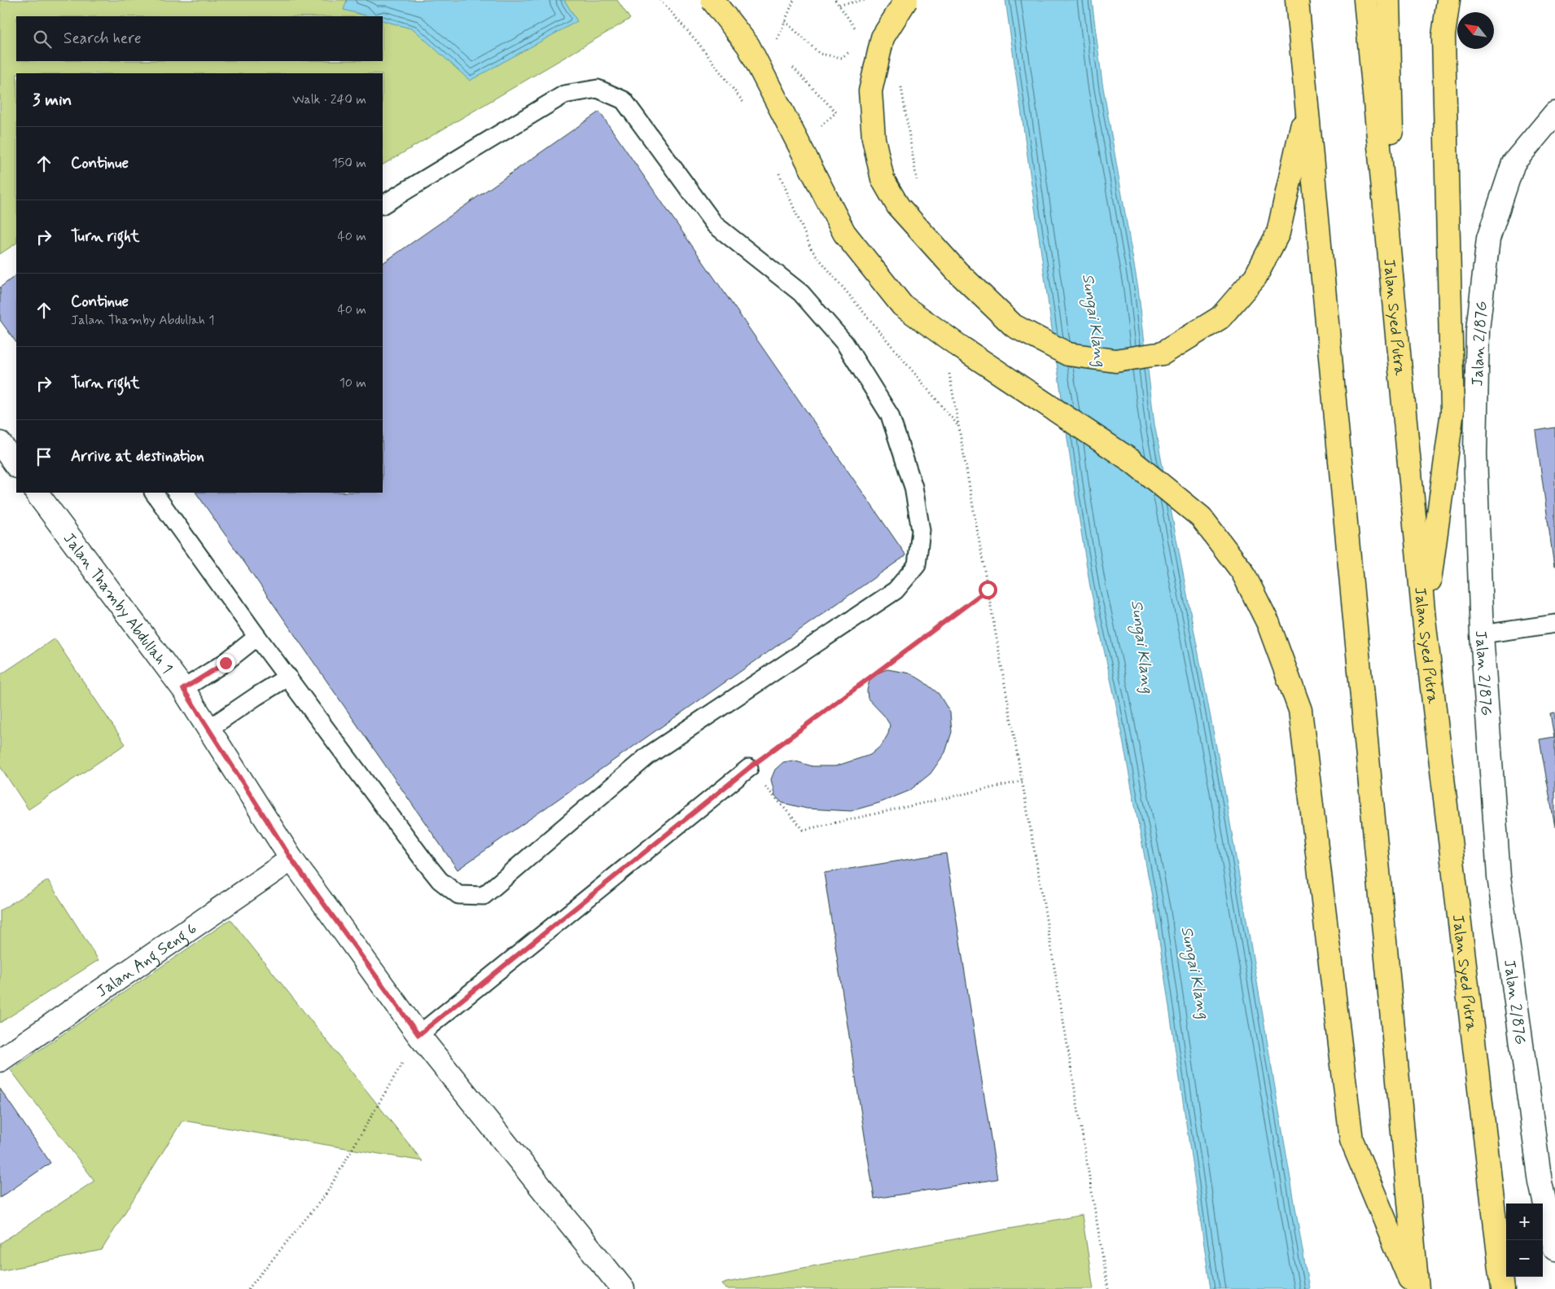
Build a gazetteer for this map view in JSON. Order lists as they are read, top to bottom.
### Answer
{
  "streets": {
    "main road": ["Jalan Syed Putra"],
    "street": ["Jalan 2/87G", "Jalan Thamby Abdullah 1", "Jalan Ang Seng 6"]
  },
  "crossings": [
    ["Jalan Thamby Abdullah 1", "Jalan Ang Seng 6"]
  ],
  "water": ["Sungai Klang"],
  "north": "top left",
  "page": {
    "search": "Search here",
    "heading": ["3 min", "Walk · 240 m"],
    "list": [
      ["Continue", "150 m"],
      ["Turn right", "40 m"],
      ["Continue", "Jalan Thamby Abdullah 1", "40 m"],
      ["Turn right", "10 m"],
      "Arrive at destination"
    ],
    "map_buttons": ["+", "−"]
  }
}
